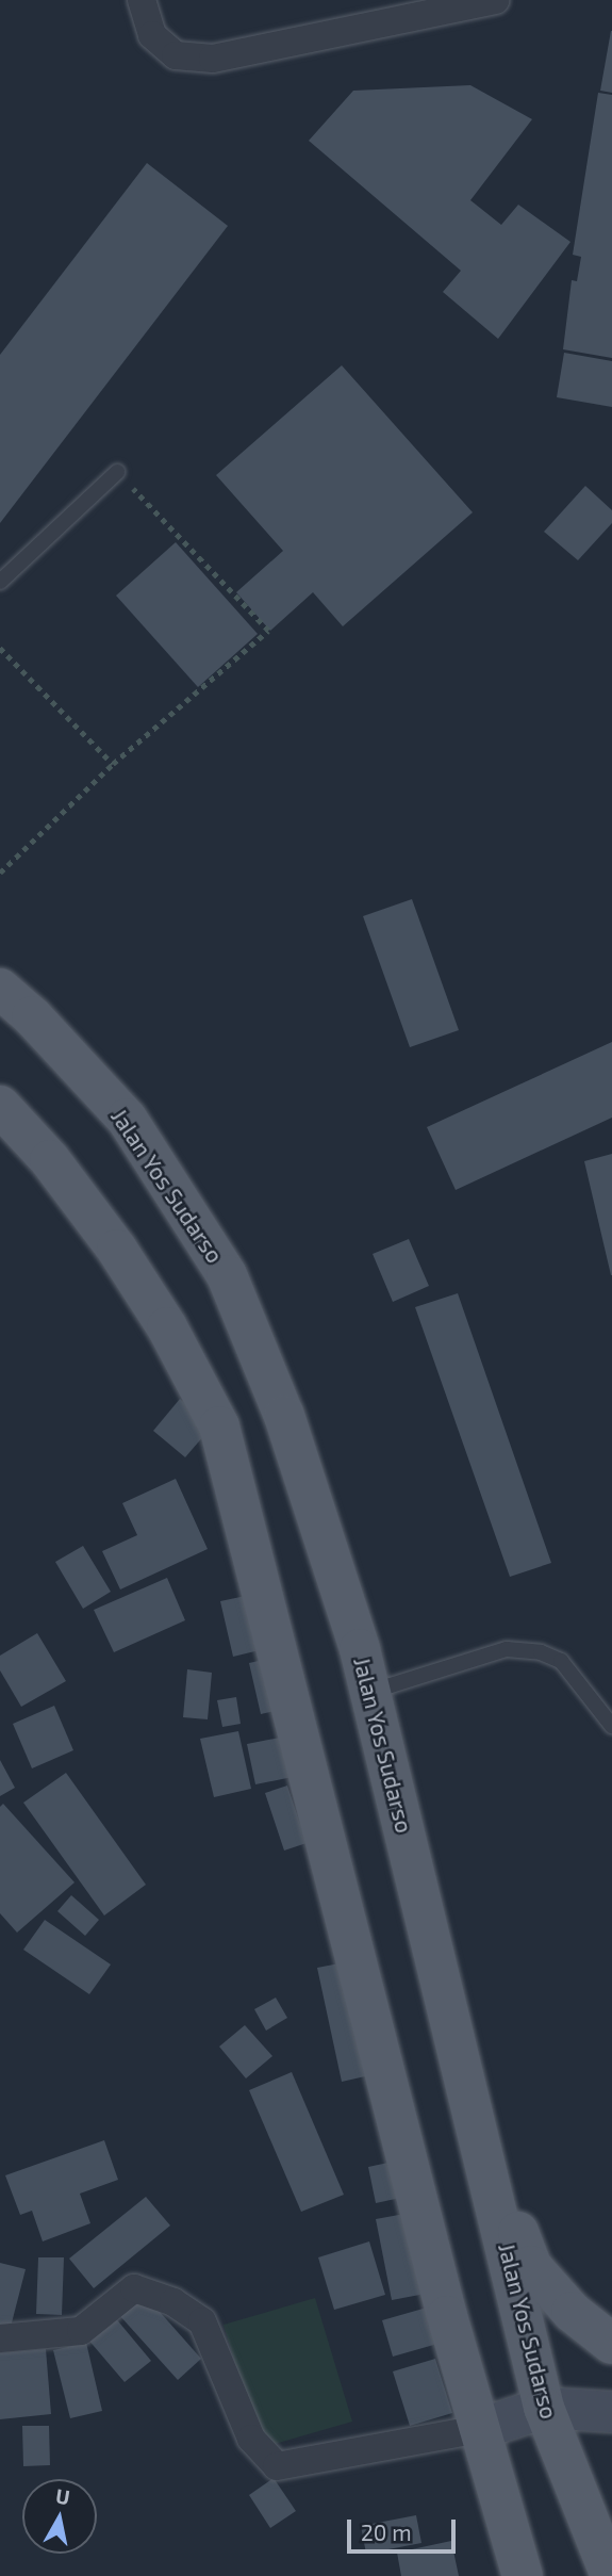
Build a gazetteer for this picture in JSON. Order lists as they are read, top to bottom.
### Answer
{
  "streets": {
    "main road": ["Jalan Yos Sudarso"]
  },
  "scale_bar": "20 m",
  "north": "top"
}
